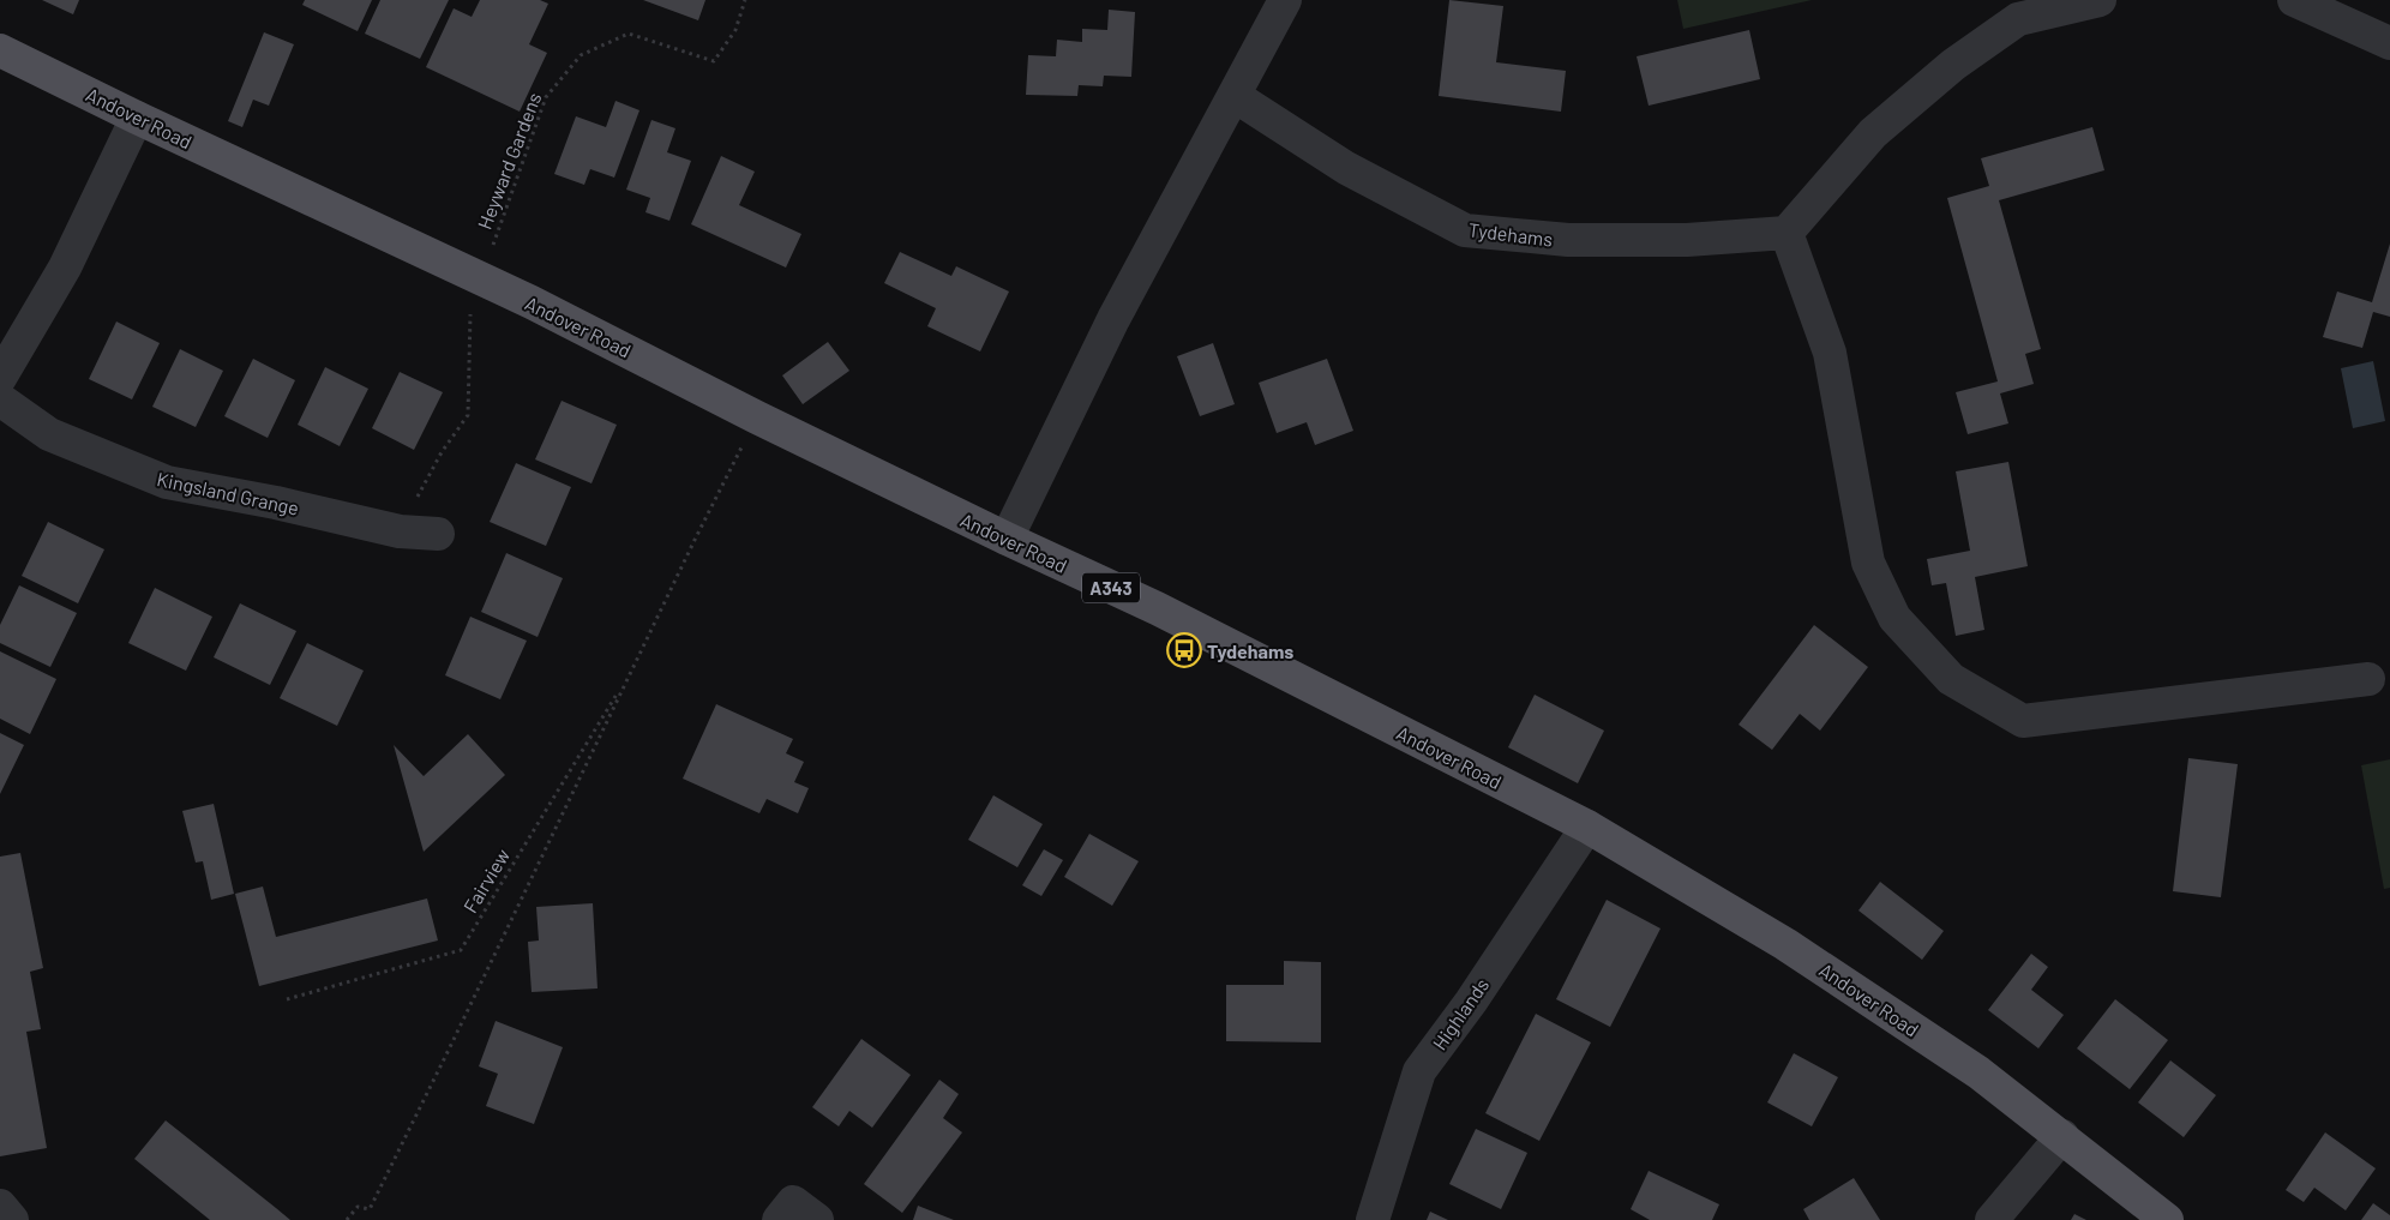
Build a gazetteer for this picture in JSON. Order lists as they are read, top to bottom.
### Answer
{
  "streets": {
    "main road": ["Andover Road", "A343"],
    "street": ["Tydehams", "Kingsland Grange", "Highlands"],
    "path": ["Heyward Gardens", "Fairview"]
  },
  "crossings": [
    ["Andover Road", "Heyward Gardens"],
    ["Andover Road", "Highlands"]
  ],
  "places": {
    "bus stop": ["Tydehams"]
  }
}
